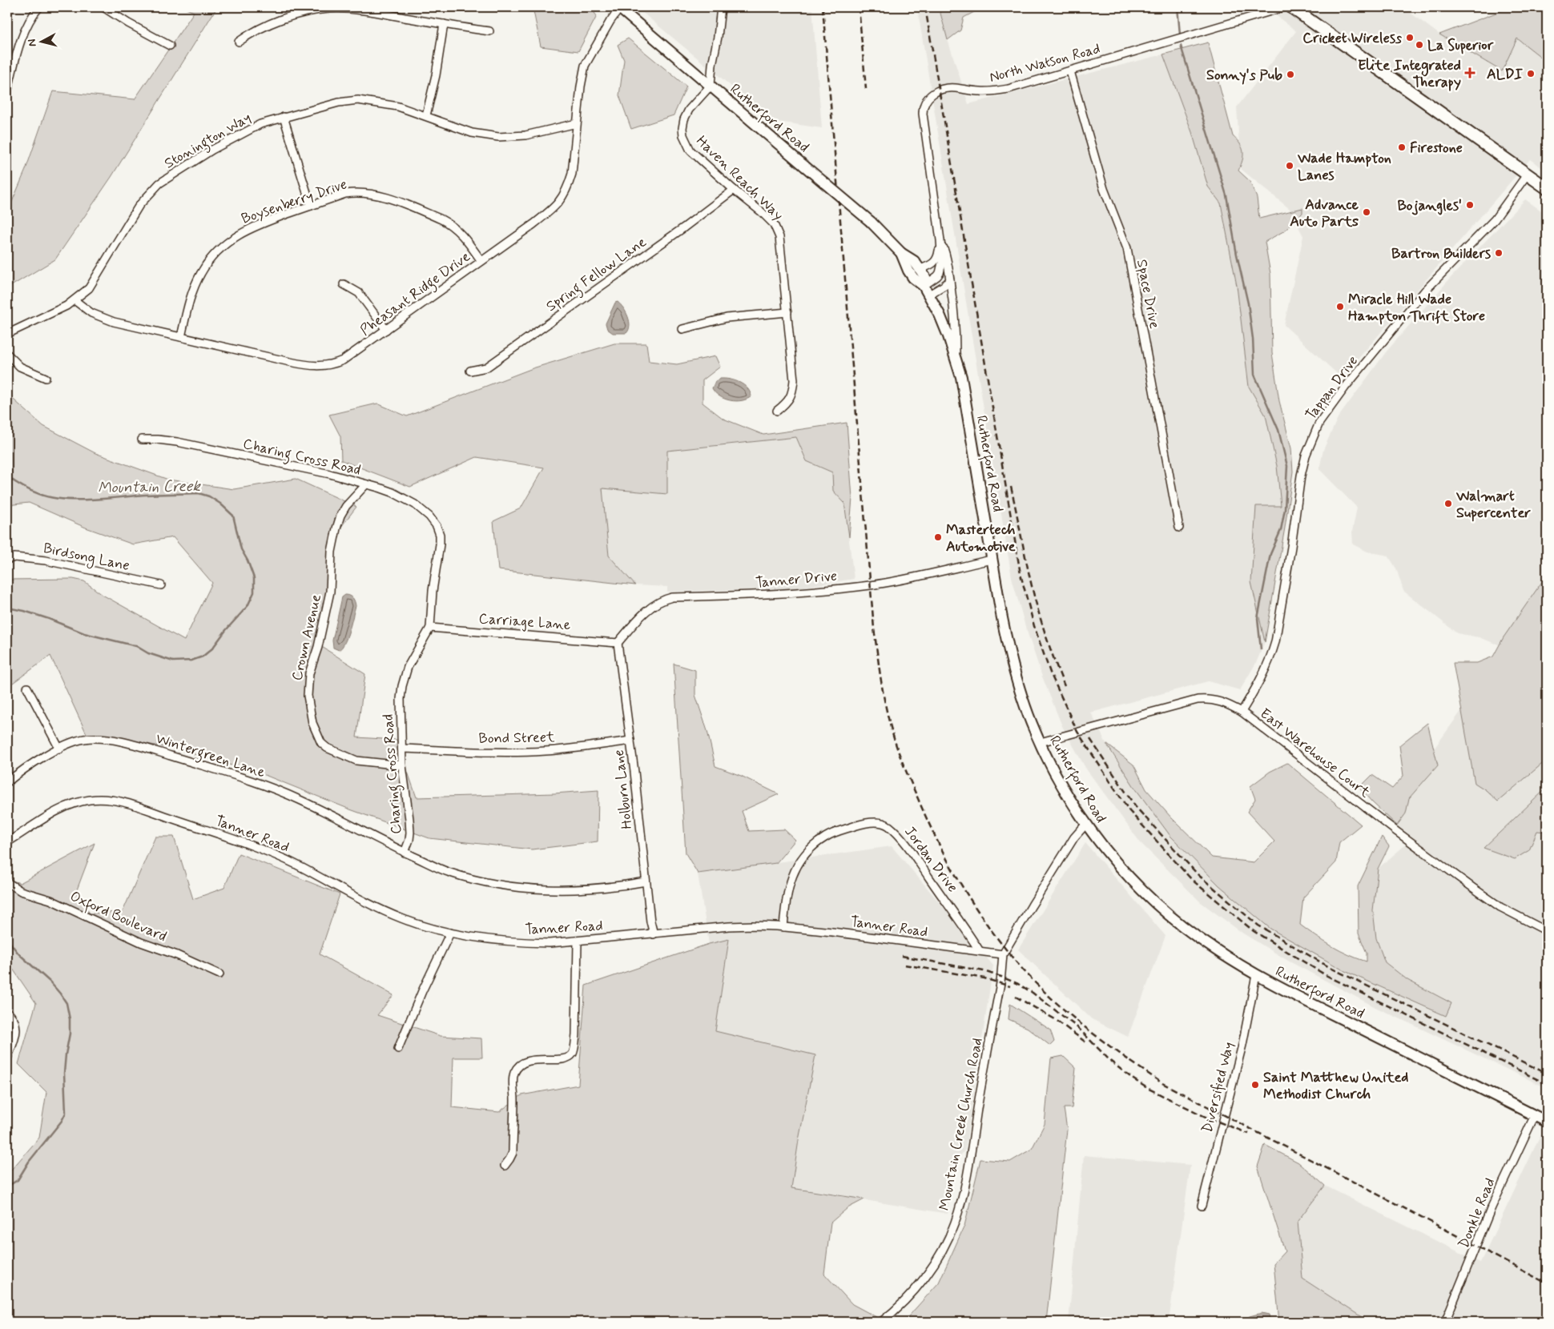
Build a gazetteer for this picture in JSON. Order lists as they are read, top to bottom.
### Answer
{
  "streets": {
    "street": [
      "North Watson Road",
      "Rutherford Road",
      "Stonington Way",
      "Haven Reach Way",
      "Boysenberry Drive",
      "Spring Fellow Lane",
      "Pheasant Ridge Drive",
      "Space Drive",
      "Tappan Drive",
      "Charing Cross Road",
      "Birdsong Lane",
      "Tanner Drive",
      "Carriage Lane",
      "Crown Avenue",
      "Bond Street",
      "East Warehouse Court",
      "Wintergreen Lane",
      "Holburn Lane",
      "Tanner Road",
      "Jordan Drive",
      "Oxford Boulevard",
      "Diversified Way",
      "Mountain Creek Church Road",
      "Donkle Road"
    ]
  },
  "crossings": [
    ["North Watson Road", "Rutherford Road"],
    ["North Watson Road", "Space Drive"],
    ["Rutherford Road", "Haven Reach Way"],
    ["Rutherford Road", "Pheasant Ridge Drive"],
    ["Rutherford Road", "Tanner Drive"],
    ["Rutherford Road", "East Warehouse Court"],
    ["Rutherford Road", "Diversified Way"],
    ["Rutherford Road", "Donkle Road"],
    ["Stonington Way", "Pheasant Ridge Drive"],
    ["Haven Reach Way", "Spring Fellow Lane"],
    ["Boysenberry Drive", "Pheasant Ridge Drive"],
    ["Tappan Drive", "East Warehouse Court"],
    ["Charing Cross Road", "Carriage Lane"],
    ["Charing Cross Road", "Crown Avenue"],
    ["Charing Cross Road", "Bond Street"],
    ["Charing Cross Road", "Wintergreen Lane"],
    ["Charing Cross Road", "Holburn Lane"],
    ["Tanner Drive", "Carriage Lane"],
    ["Tanner Drive", "Holburn Lane"],
    ["Carriage Lane", "Holburn Lane"],
    ["Bond Street", "Holburn Lane"],
    ["Holburn Lane", "Tanner Road"],
    ["Tanner Road", "Jordan Drive"],
    ["Tanner Road", "Mountain Creek Church Road"]
  ],
  "water": ["Mountain Creek"],
  "places": {
    "other": [
      "Cricket Wireless",
      "La Superior",
      "ALDI",
      "Sonny's Pub",
      "Firestone",
      "Wade Hampton Lanes",
      "Bojangles'",
      "Advance Auto Parts",
      "Bartron Builders",
      "Miracle Hill Wade Hampton Thrift Store",
      "Walmart Supercenter",
      "Mastertech Automotive",
      "Saint Matthew United Methodist Church"
    ],
    "health": ["Elite Integrated Therapy"]
  },
  "north": "left"
}
